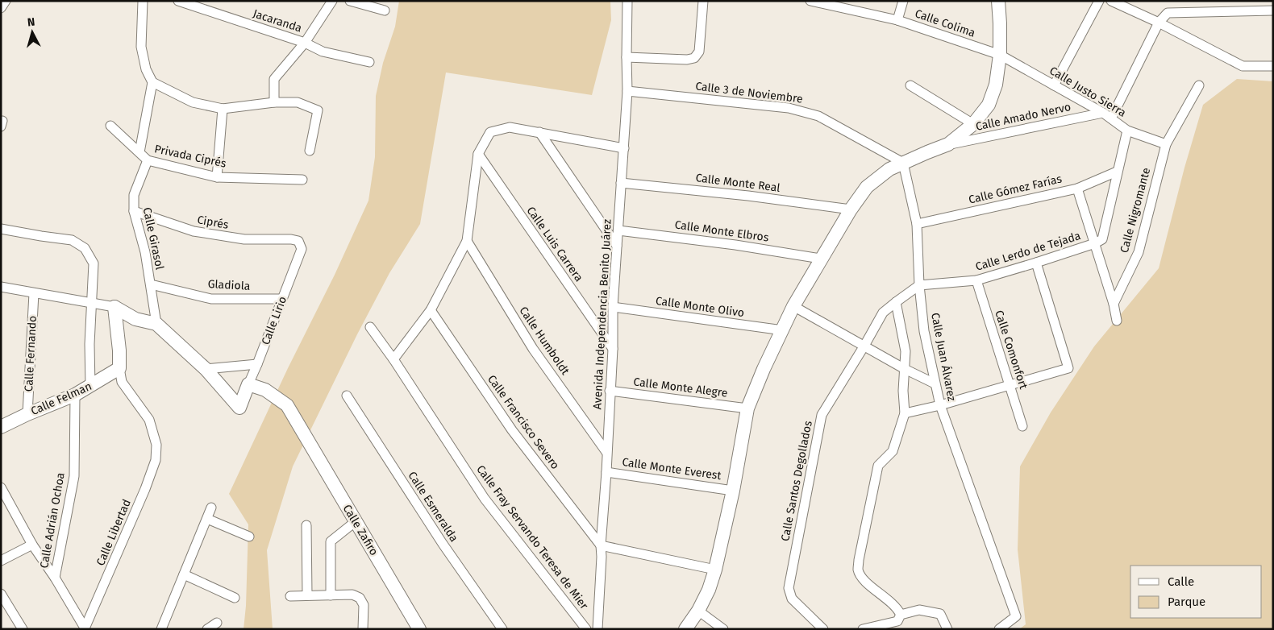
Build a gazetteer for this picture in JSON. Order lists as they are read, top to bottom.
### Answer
{
  "streets": {
    "street": [
      "Jacaranda",
      "Calle Colima",
      "Calle Justo Sierra",
      "Calle 3 de Noviembre",
      "Calle Amado Nervo",
      "Privada Ciprés",
      "Calle Monte Real",
      "Calle Gómez Farías",
      "Calle Nigromante",
      "Ciprés",
      "Calle Monte Elbros",
      "Calle Girasol",
      "Calle Luis Carrera",
      "Calle Lerdo de Tejada",
      "Gladiola",
      "Calle Monte Olivo",
      "Avenida Independencia Benito Juárez",
      "Calle Lirio",
      "Calle Humboldt",
      "Calle Comonfort",
      "Calle Fernando",
      "Calle Juan Álvarez",
      "Calle Monte Alegre",
      "Calle Felman",
      "Calle Francisco Severo",
      "Calle Monte Everest",
      "Calle Santos Degollados",
      "Calle Esmeralda",
      "Calle Adrián Ochoa",
      "Calle Zafiro",
      "Calle Libertad",
      "Calle Fray Servando Teresa de Mier"
    ]
  },
  "crossings": [
    ["Calle Colima", "Calle Justo Sierra"],
    ["Calle Justo Sierra", "Calle Amado Nervo"],
    ["Calle Justo Sierra", "Calle Nigromante"],
    ["Calle 3 de Noviembre", "Avenida Independencia Benito Juárez"],
    ["Calle 3 de Noviembre", "Calle Juan Álvarez"],
    ["Privada Ciprés", "Calle Girasol"],
    ["Calle Monte Real", "Avenida Independencia Benito Juárez"],
    ["Calle Gómez Farías", "Calle Juan Álvarez"],
    ["Ciprés", "Calle Girasol"],
    ["Ciprés", "Calle Lirio"],
    ["Calle Monte Elbros", "Avenida Independencia Benito Juárez"],
    ["Calle Girasol", "Gladiola"],
    ["Calle Luis Carrera", "Avenida Independencia Benito Juárez"],
    ["Calle Lerdo de Tejada", "Calle Comonfort"],
    ["Calle Lerdo de Tejada", "Calle Juan Álvarez"],
    ["Calle Lerdo de Tejada", "Calle Santos Degollados"],
    ["Gladiola", "Calle Lirio"],
    ["Calle Monte Olivo", "Avenida Independencia Benito Juárez"],
    ["Avenida Independencia Benito Juárez", "Calle Humboldt"],
    ["Avenida Independencia Benito Juárez", "Calle Monte Alegre"],
    ["Avenida Independencia Benito Juárez", "Calle Francisco Severo"],
    ["Avenida Independencia Benito Juárez", "Calle Monte Everest"],
    ["Calle Lirio", "Calle Zafiro"],
    ["Calle Fernando", "Calle Felman"],
    ["Calle Juan Álvarez", "Calle Santos Degollados"],
    ["Calle Felman", "Calle Adrián Ochoa"],
    ["Calle Felman", "Calle Libertad"]
  ],
  "legend": ["Calle", "Parque"],
  "north": "top"
}
